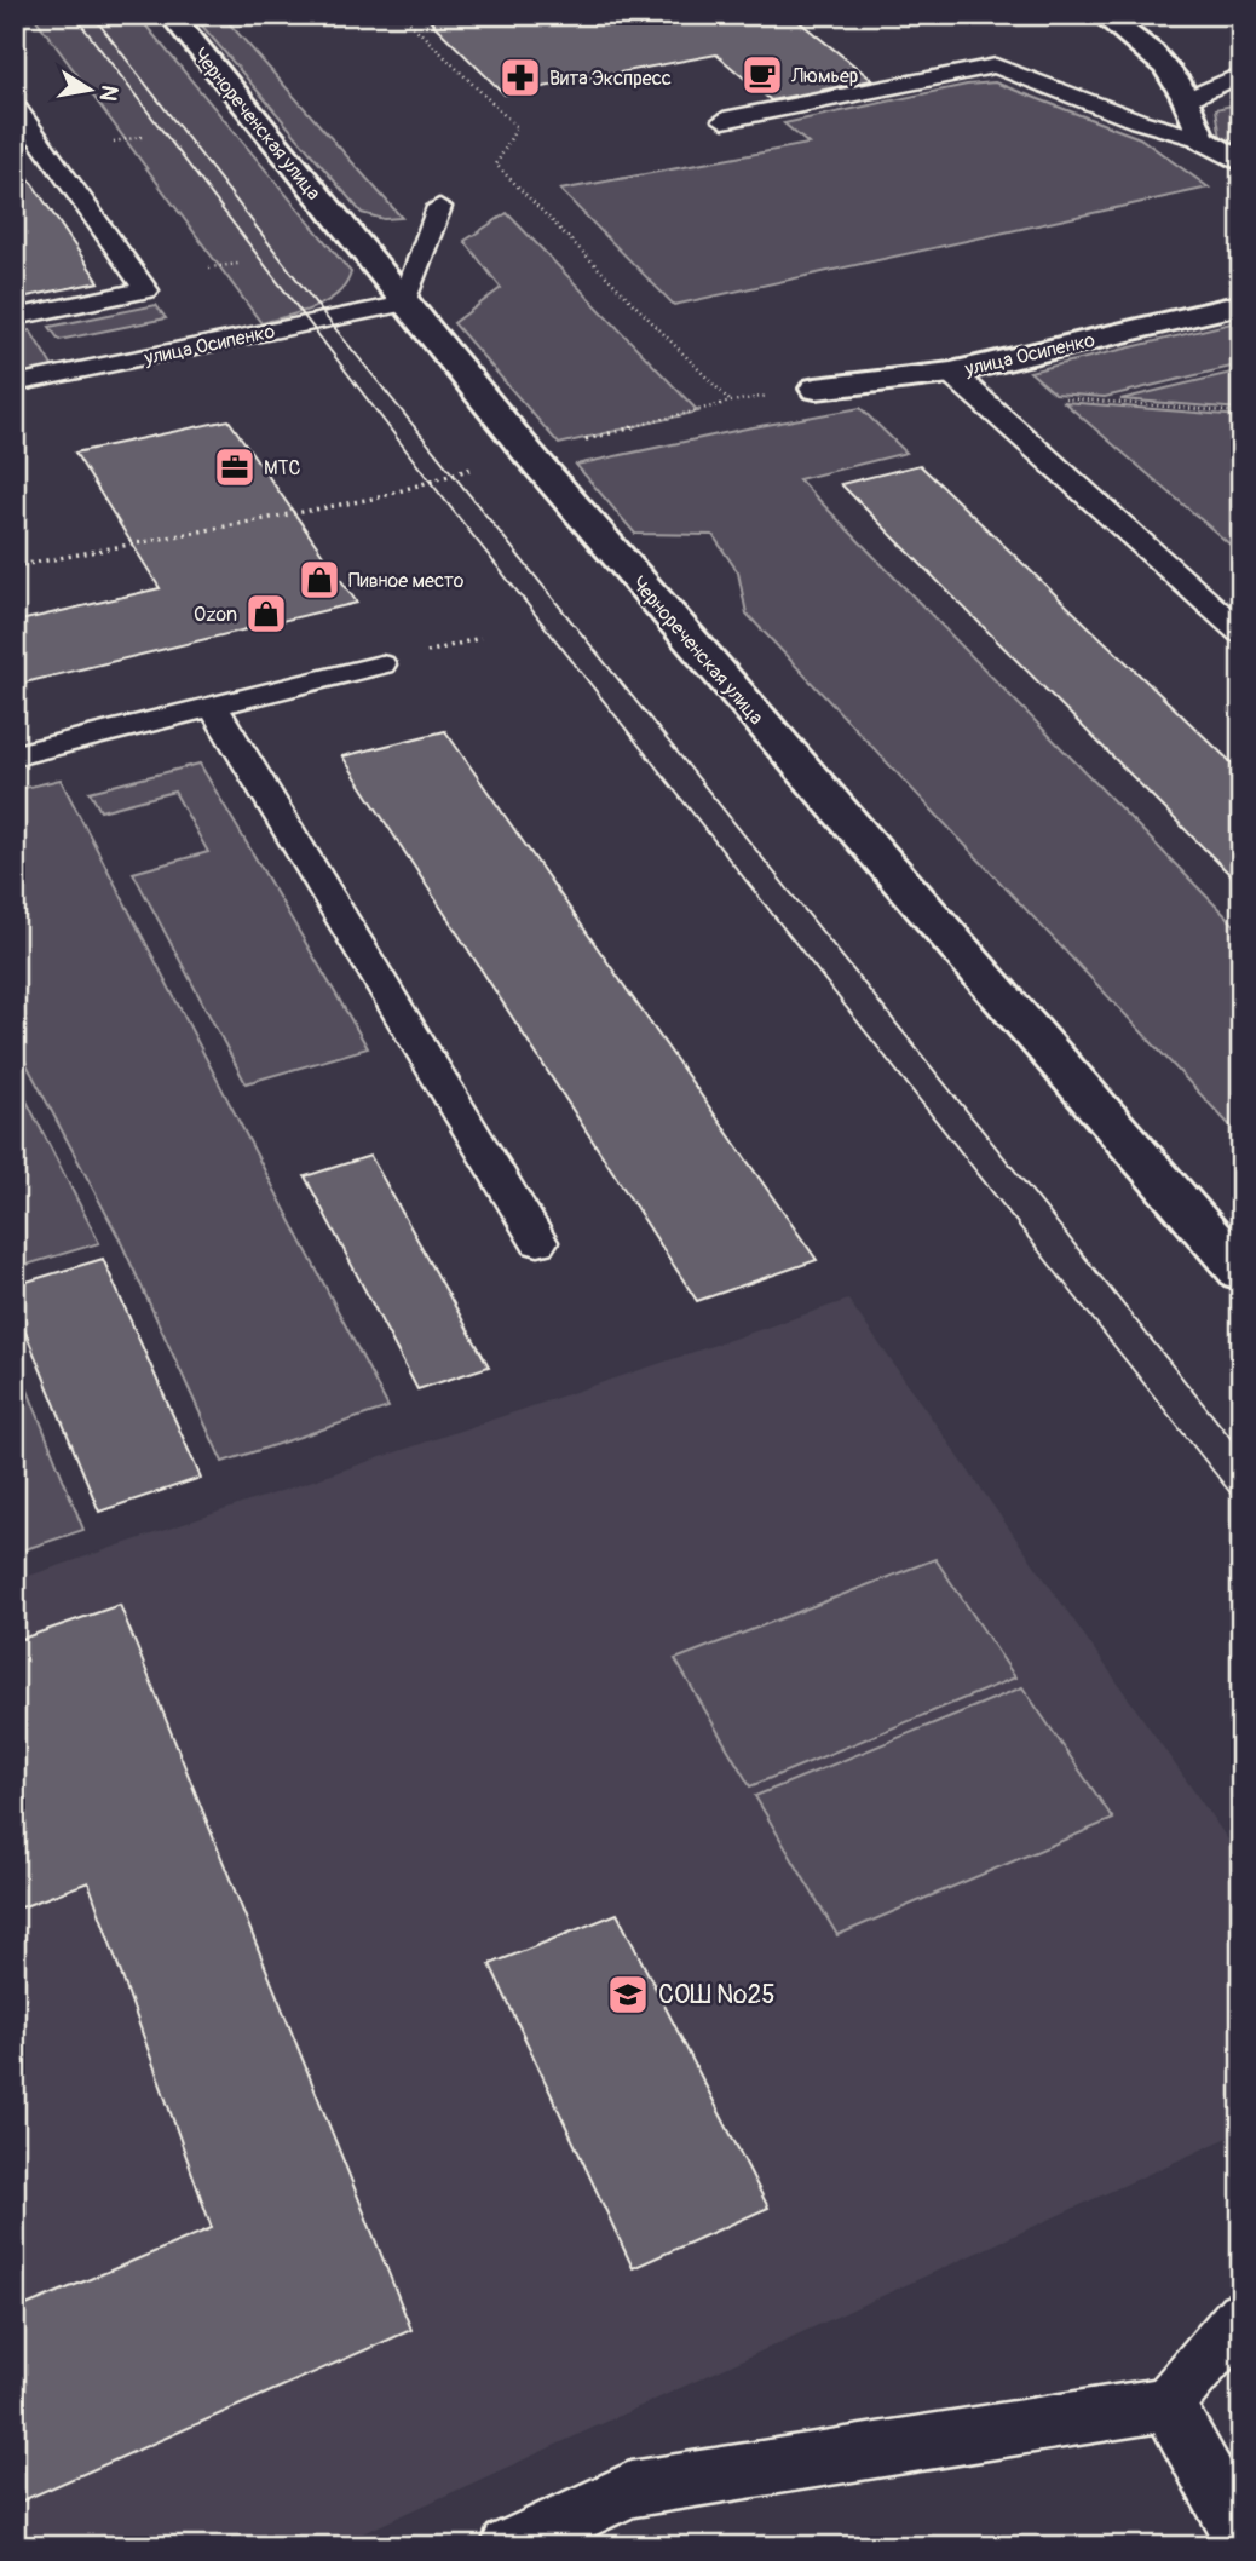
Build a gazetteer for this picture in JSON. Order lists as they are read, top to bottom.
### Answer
{
  "streets": {
    "street": ["Чернореченская улица", "улица Осипенко"]
  },
  "crossings": [
    ["Чернореченская улица", "улица Осипенко"]
  ],
  "places": {
    "cafe": ["Люмьер"],
    "pharmacy": ["Вита Экспресс"],
    "office": ["МТС"],
    "shop": ["Пивное место", "Ozon"],
    "school or university": ["СОШ №25"]
  },
  "north": "right"
}
